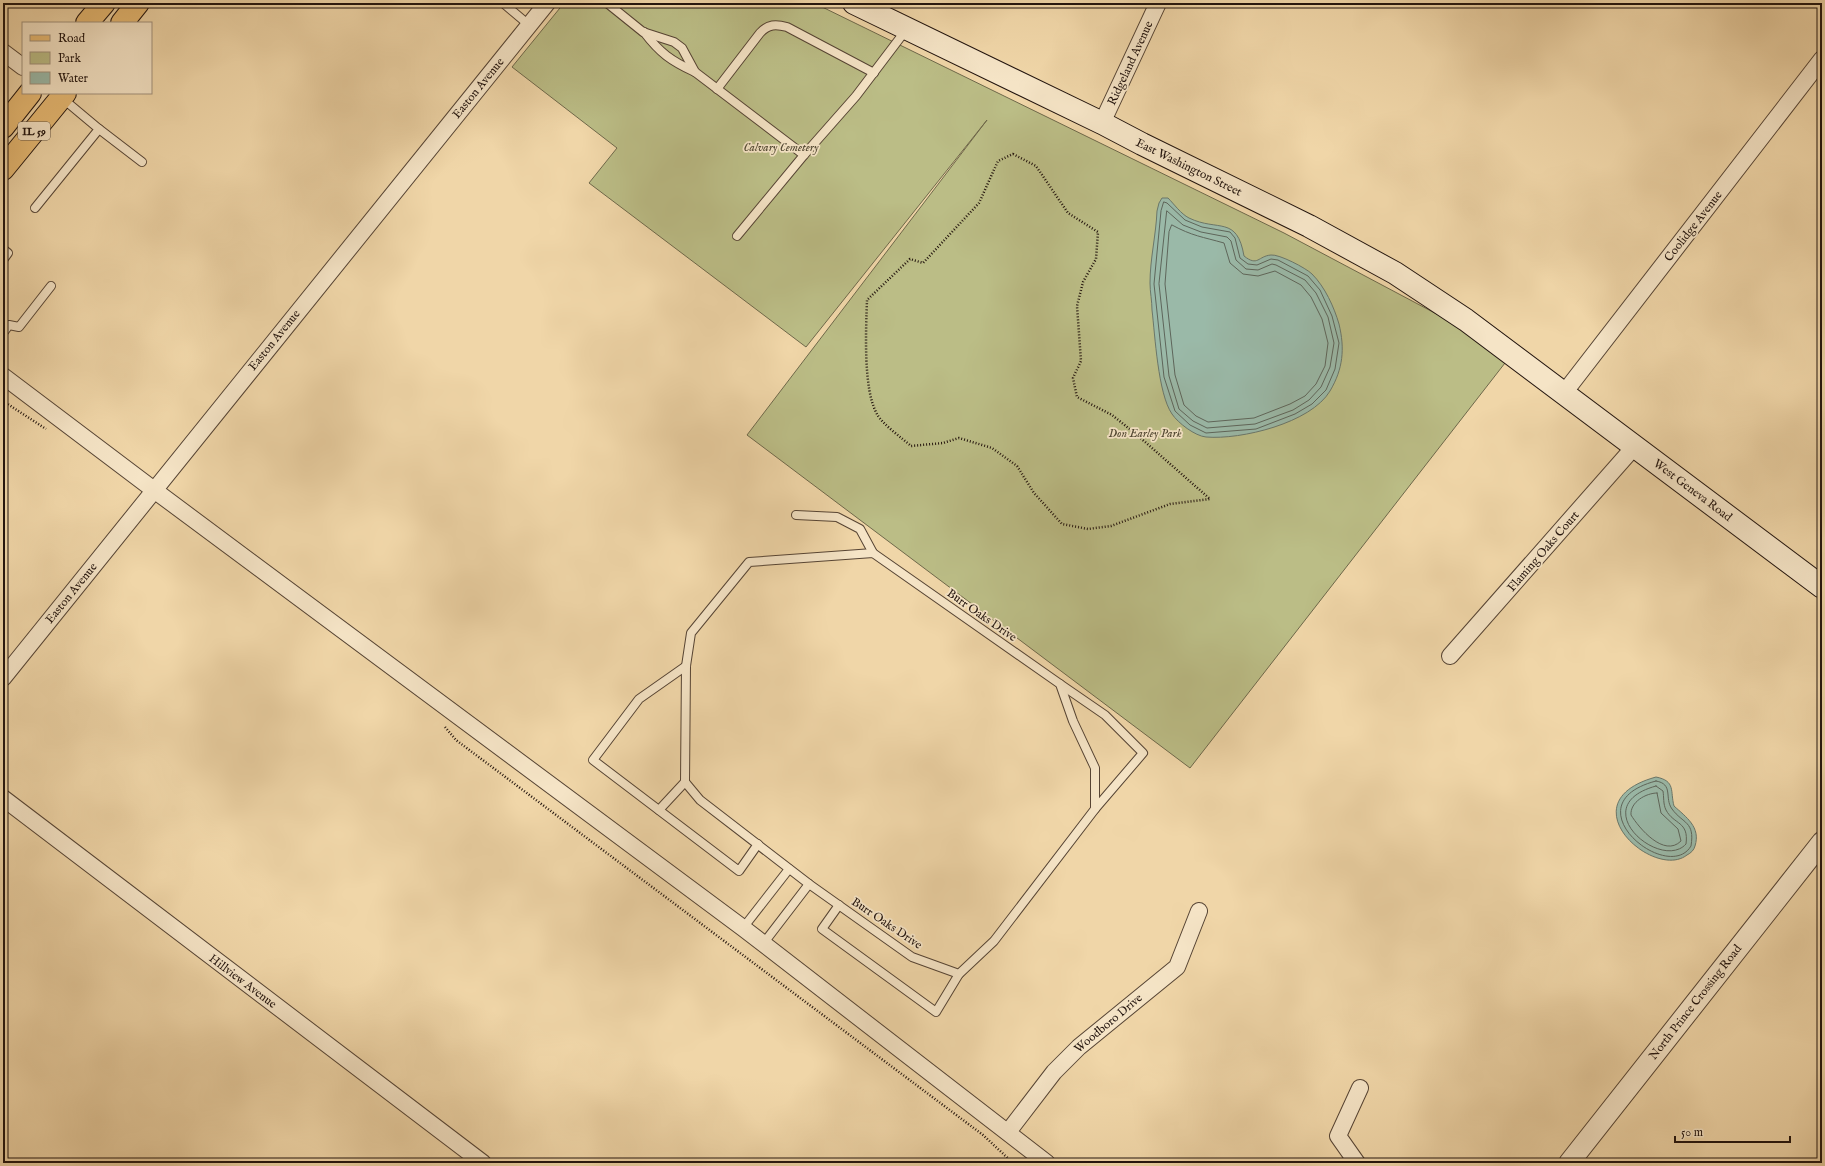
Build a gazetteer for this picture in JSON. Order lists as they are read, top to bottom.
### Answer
{
  "streets": {
    "main road": ["IL 59", "East Washington Street", "West Geneva Road"],
    "street": [
      "Ridgeland Avenue",
      "Easton Avenue",
      "Coolidge Avenue",
      "Flaming Oaks Court",
      "Hillview Avenue",
      "North Prince Crossing Road",
      "Woodboro Drive"
    ],
    "lane": ["Burr Oaks Drive"]
  },
  "crossings": [
    ["Ridgeland Avenue", "East Washington Street"],
    ["East Washington Street", "Coolidge Avenue"],
    ["East Washington Street", "West Geneva Road"],
    ["Coolidge Avenue", "West Geneva Road"],
    ["West Geneva Road", "Flaming Oaks Court"]
  ],
  "parks": ["Calvary Cemetery", "Don Earley Park"],
  "legend": ["Road", "Park", "Water"],
  "scale_bar": "50 m"
}
